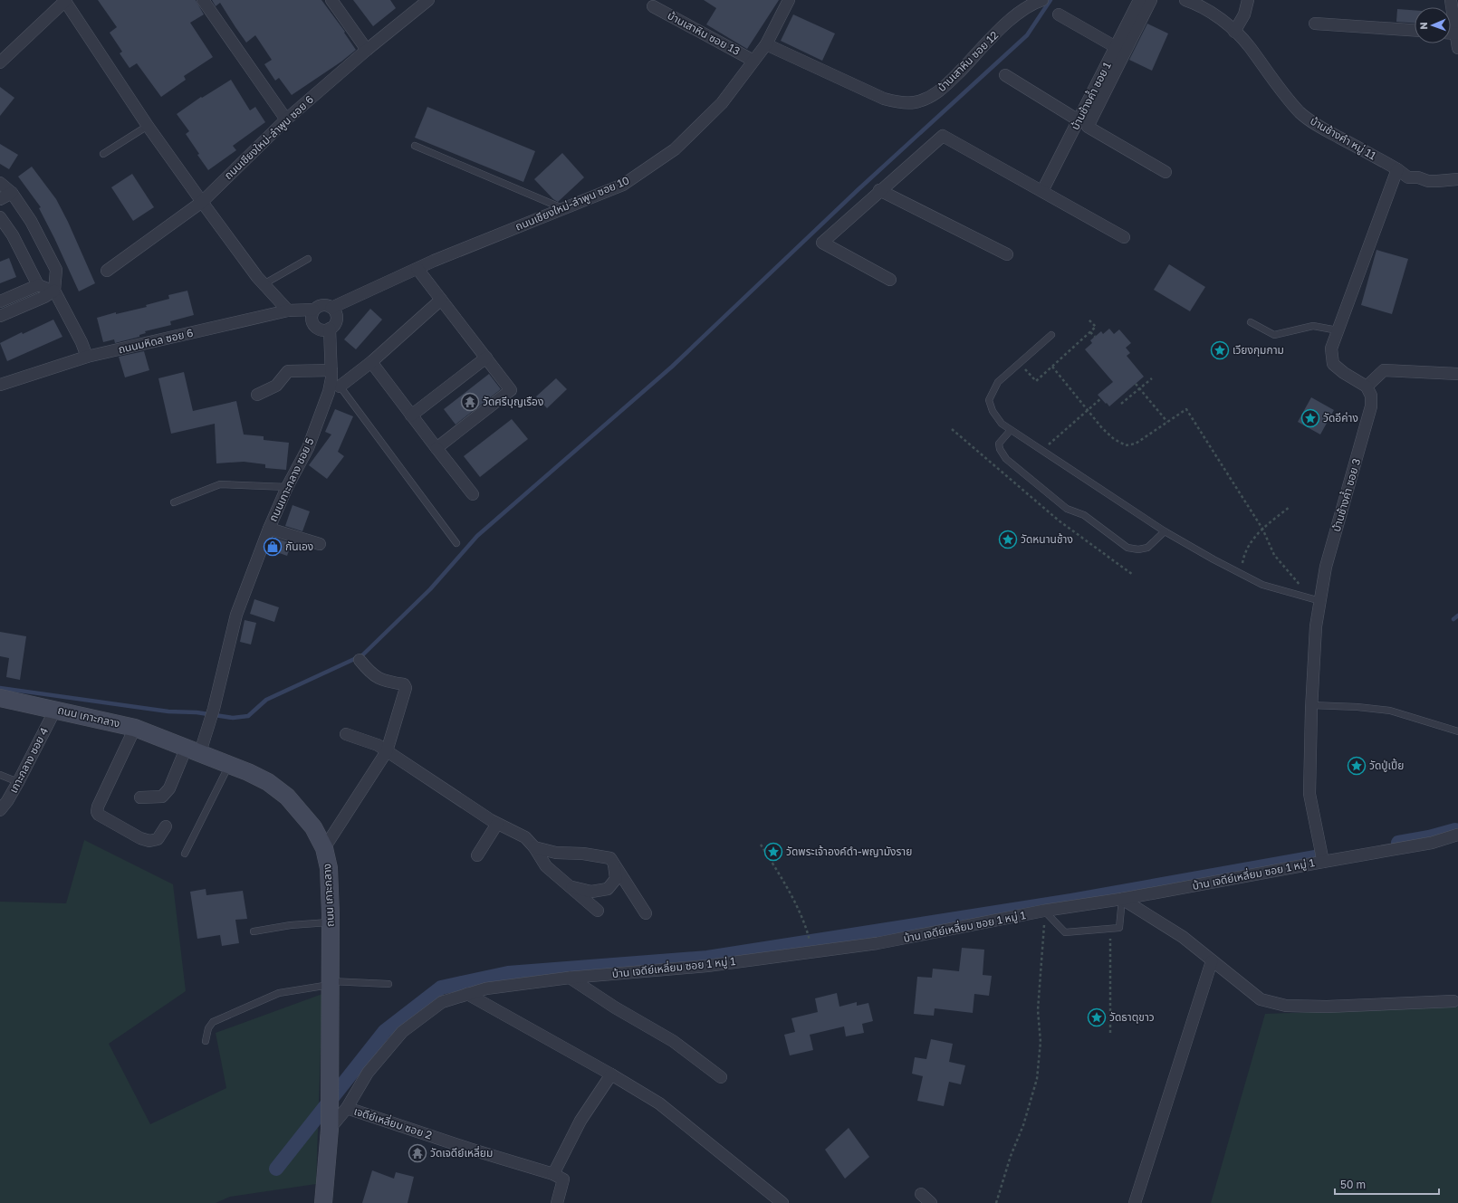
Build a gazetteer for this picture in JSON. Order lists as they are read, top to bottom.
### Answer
{
  "streets": {
    "street": [
      "บ้านเสาหิน ซอย 13",
      "บ้านเสาหิน ซอย 12",
      "บ้านช้างค้ำ ซอย 1",
      "ถนนเชียงใหม่-ลำพูน ซอย 6",
      "บ้านช้างคำ หมู่ 11",
      "ถนนเชียงใหม่-ลำพูน ซอย 10",
      "ถนนมหิดล ซอย 6",
      "ถนนเกาะกลาง ซอย 5",
      "บ้านช้างค้ำ ซอย 3",
      "ถนน เกาะกลาง",
      "เกาะกลาง ซอย 4",
      "บ้าน เจดีย์เหลี่ยม ซอย 1 หมู่ 1",
      "เจดีย์เหลี่ยม ซอย 2"
    ]
  },
  "crossings": [
    ["บ้านเสาหิน ซอย 13", "ถนนเชียงใหม่-ลำพูน ซอย 10"],
    ["บ้านเสาหิน ซอย 12", "ถนนเชียงใหม่-ลำพูน ซอย 10"],
    ["ถนนเชียงใหม่-ลำพูน ซอย 10", "ถนนมหิดล ซอย 6"],
    ["ถนนเชียงใหม่-ลำพูน ซอย 10", "ถนนเกาะกลาง ซอย 5"],
    ["ถนนมหิดล ซอย 6", "ถนนเกาะกลาง ซอย 5"],
    ["ถนนเกาะกลาง ซอย 5", "ถนน เกาะกลาง"],
    ["บ้านช้างค้ำ ซอย 3", "บ้าน เจดีย์เหลี่ยม ซอย 1 หมู่ 1"],
    ["ถนน เกาะกลาง", "เกาะกลาง ซอย 4"],
    ["ถนน เกาะกลาง", "บ้าน เจดีย์เหลี่ยม ซอย 1 หมู่ 1"],
    ["บ้าน เจดีย์เหลี่ยม ซอย 1 หมู่ 1", "เจดีย์เหลี่ยม ซอย 2"]
  ],
  "places": {
    "place": [
      "เวียงกุมกาม",
      "วัดอีค่าง",
      "วัดหนานช้าง",
      "วัดปู่เปี้ย",
      "วัดพระเจ้าองค์ดำ-พญามังราย",
      "วัดธาตุขาว"
    ],
    "temple": ["วัดศรีบุญเรือง", "วัดเจดีย์เหลี่ยม"],
    "shop": ["กันเอง"]
  },
  "scale_bar": "50 m",
  "north": "left"
}
